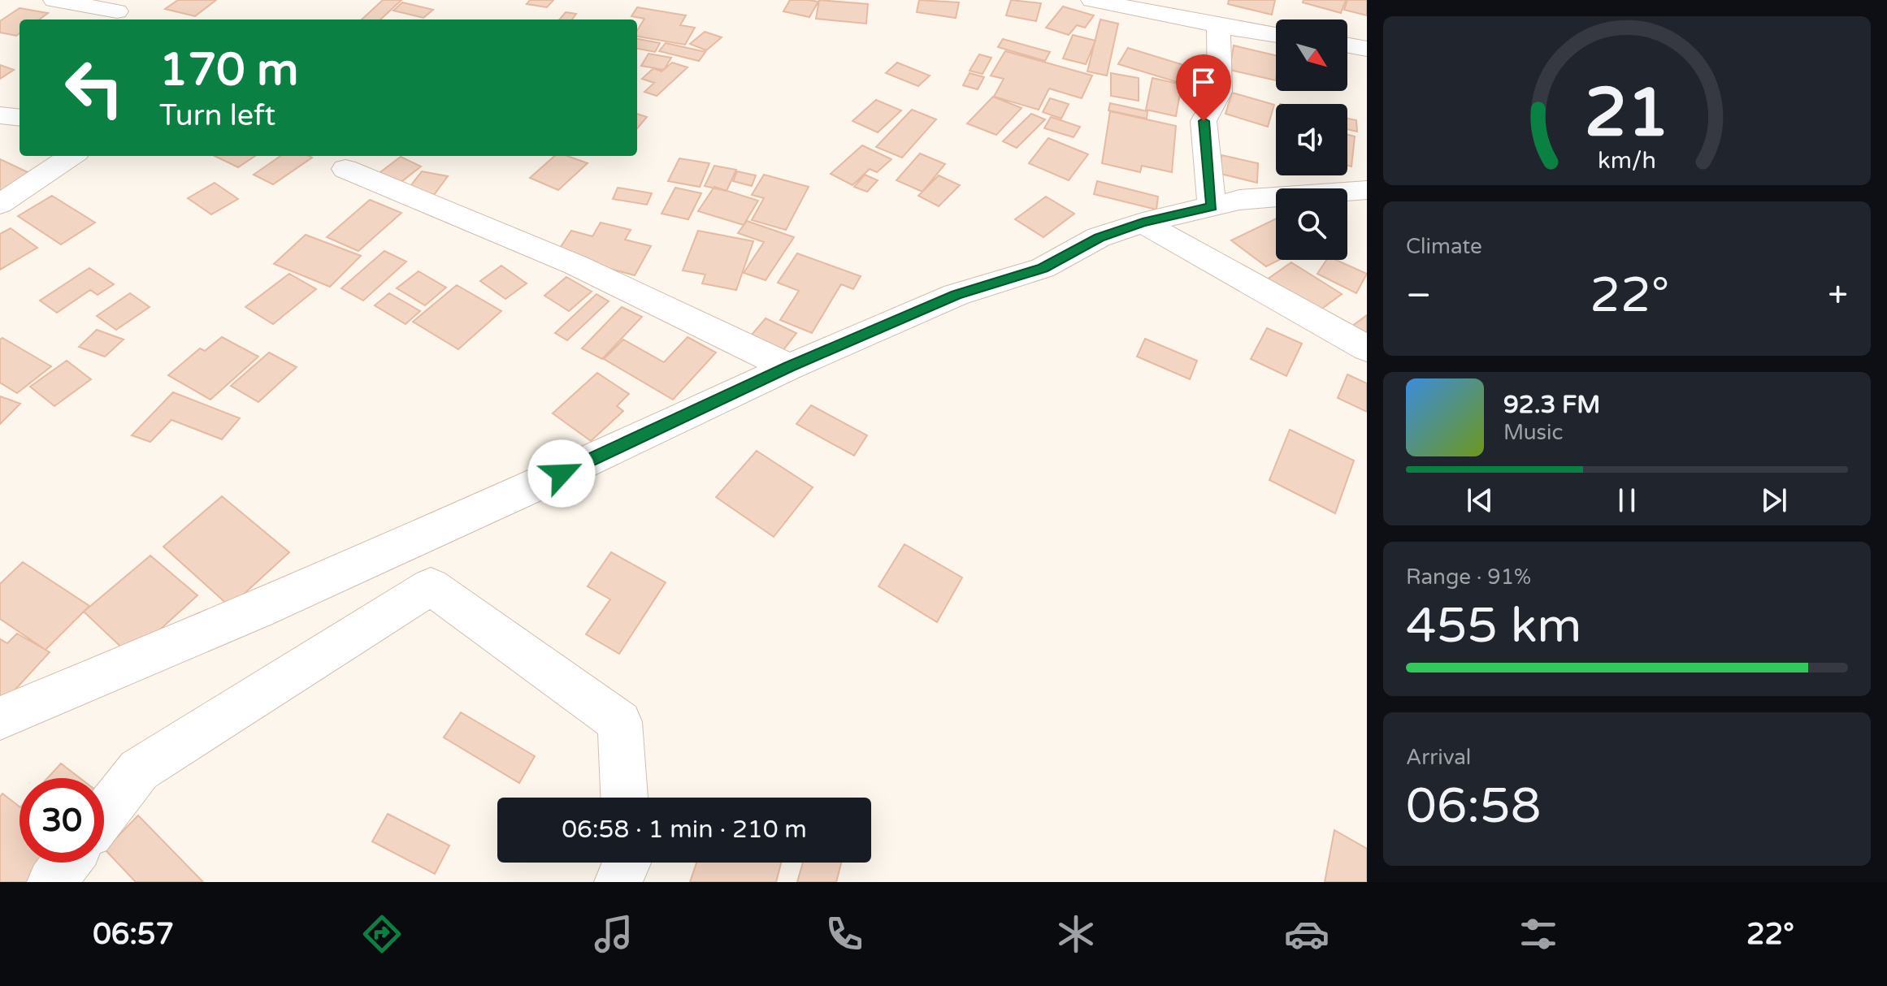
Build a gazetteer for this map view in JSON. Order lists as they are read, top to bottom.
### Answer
{
  "north": "bottom right",
  "page": {
    "turn": ["170 m", "Turn left"],
    "tile": [
      "Climate",
      ["Range · 91%", "455 km"],
      ["Arrival", "06:58"]
    ],
    "heat": ["−", "22°", "+"],
    "song": ["92.3 FM", "Music"],
    "limit": "30",
    "trip": "06:58 · 1 min · 210 m",
    "tabs": ["06:57", "22°"],
    "gauge": ["21", "km/h"]
  }
}
